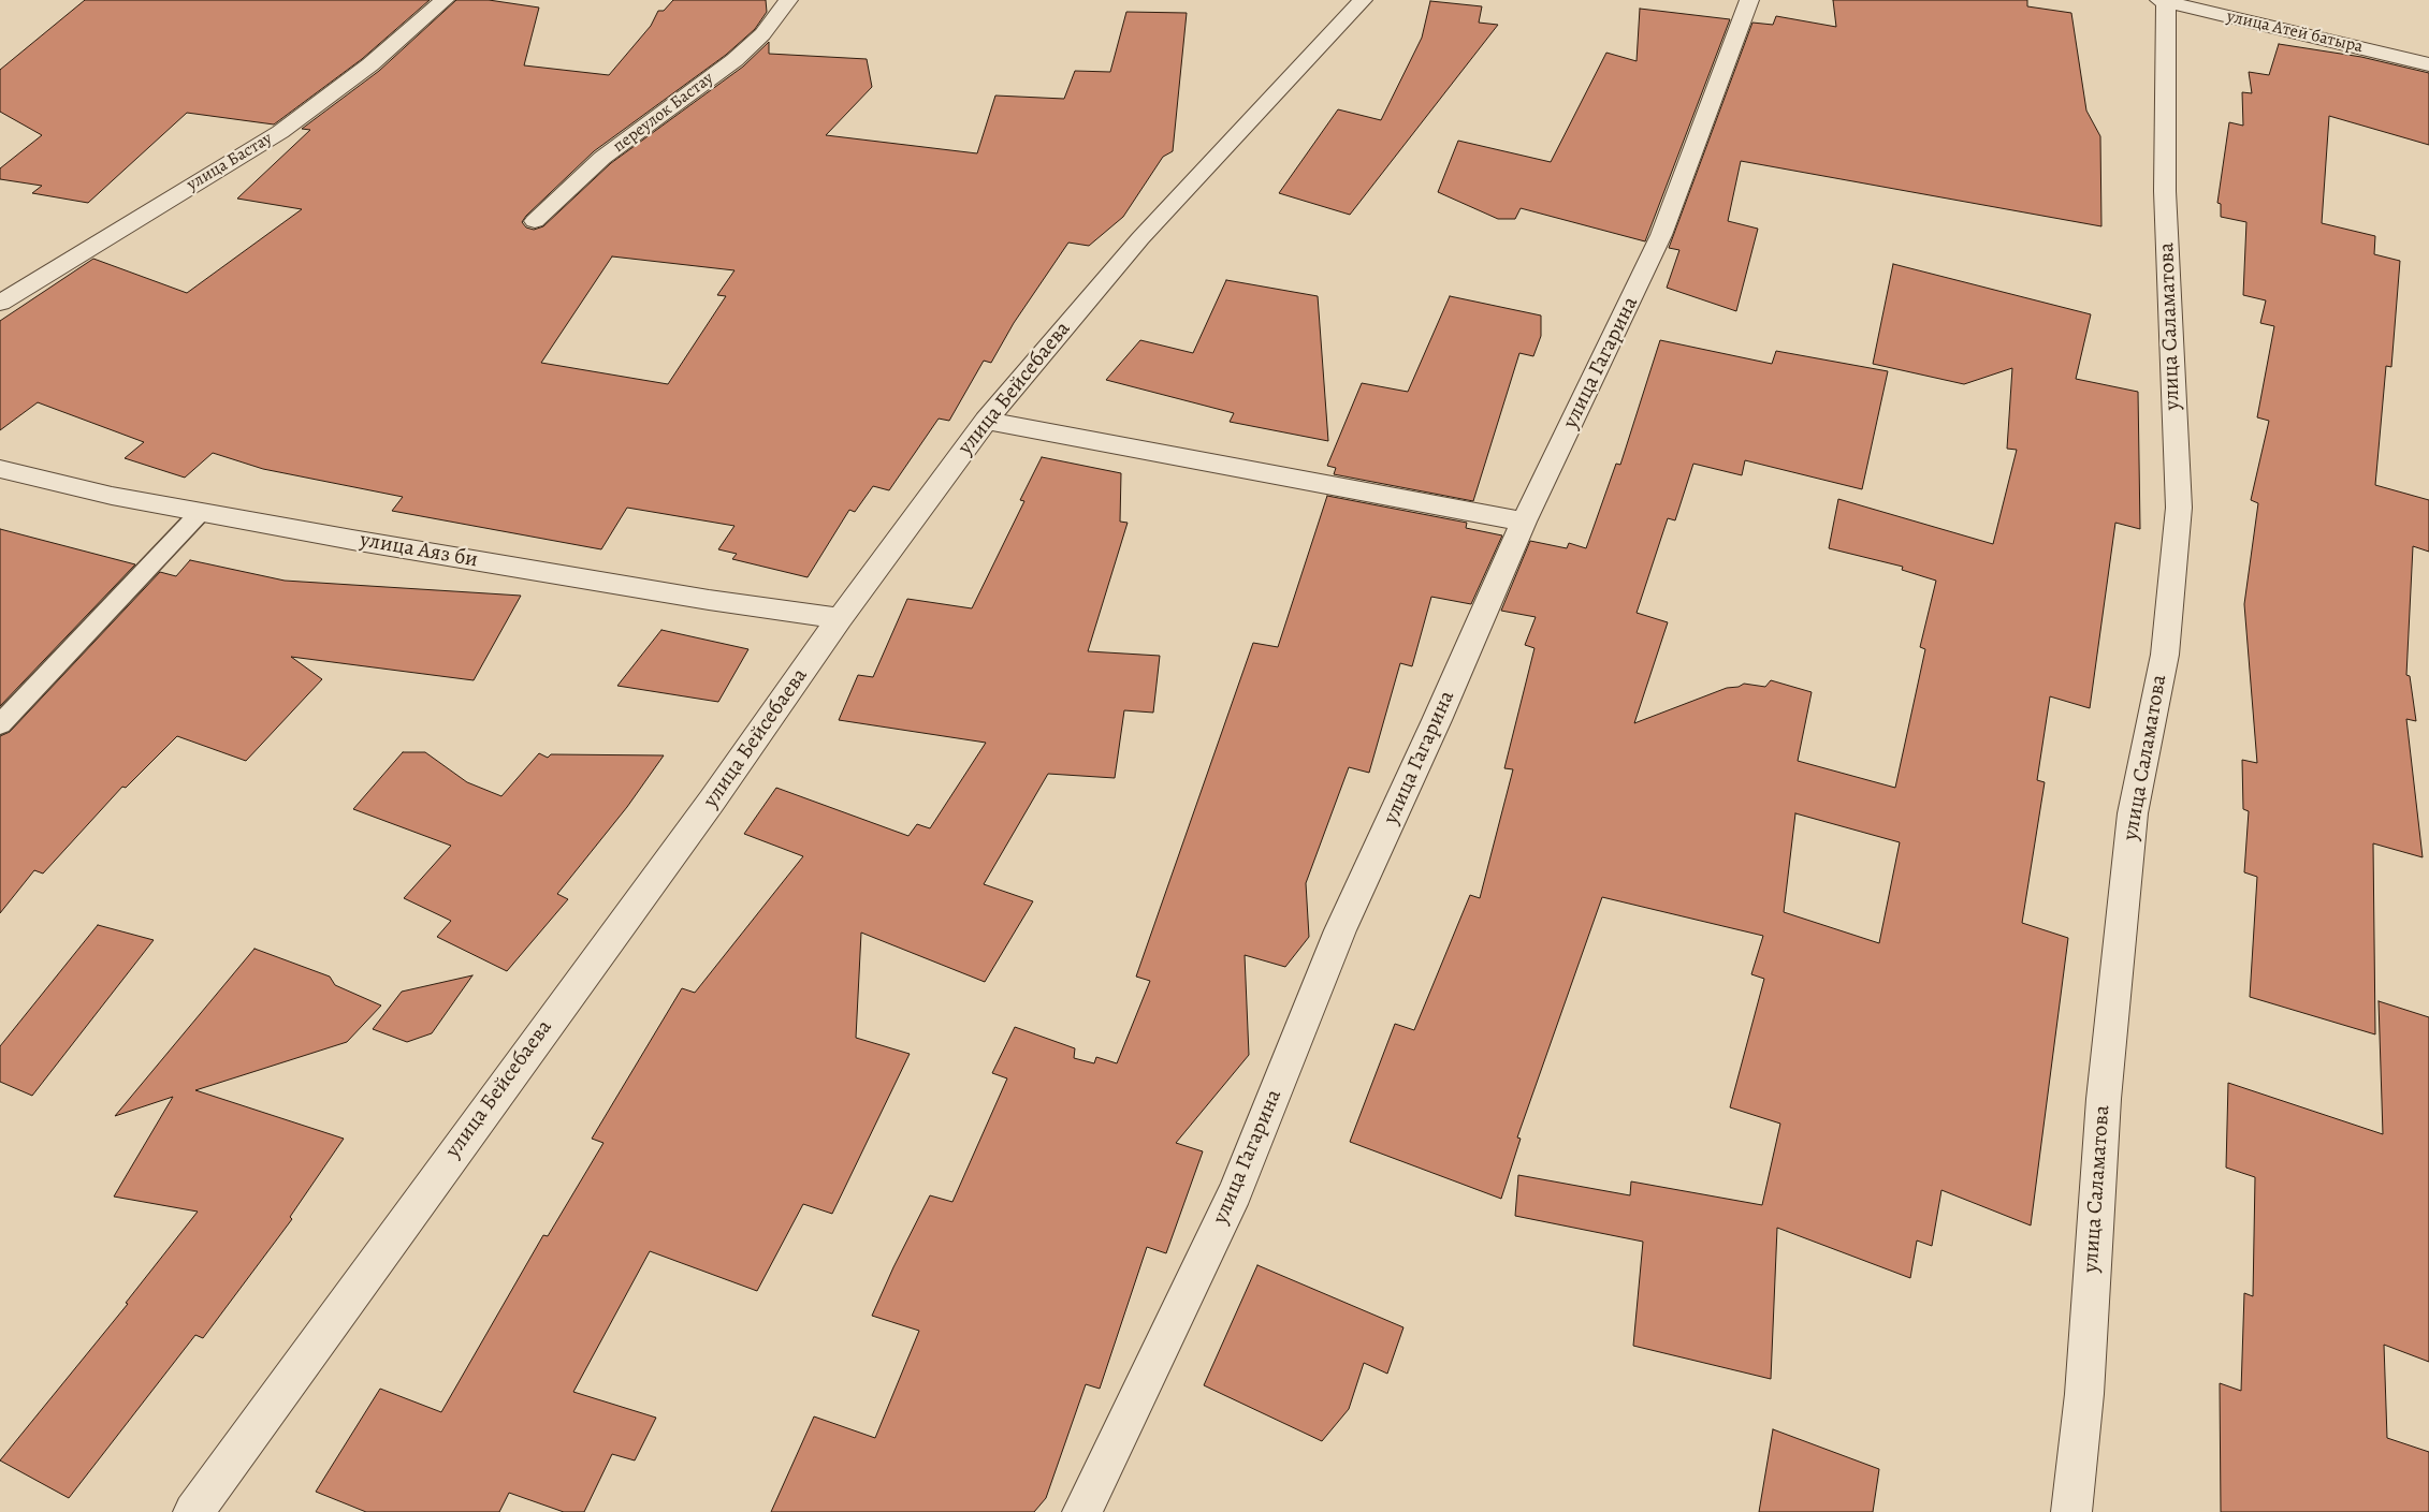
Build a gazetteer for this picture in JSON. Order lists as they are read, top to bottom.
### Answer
{
  "streets": {
    "street": [
      "улица Атей батыра",
      "переулок Бастау",
      "улица Бастау",
      "улица Саламатова",
      "улица Гагарина",
      "улица Бейсебаева",
      "улица Аяз би"
    ]
  },
  "crossings": [
    ["улица Атей батыра", "улица Саламатова"],
    ["улица Бейсебаева", "улица Аяз би"]
  ]
}
